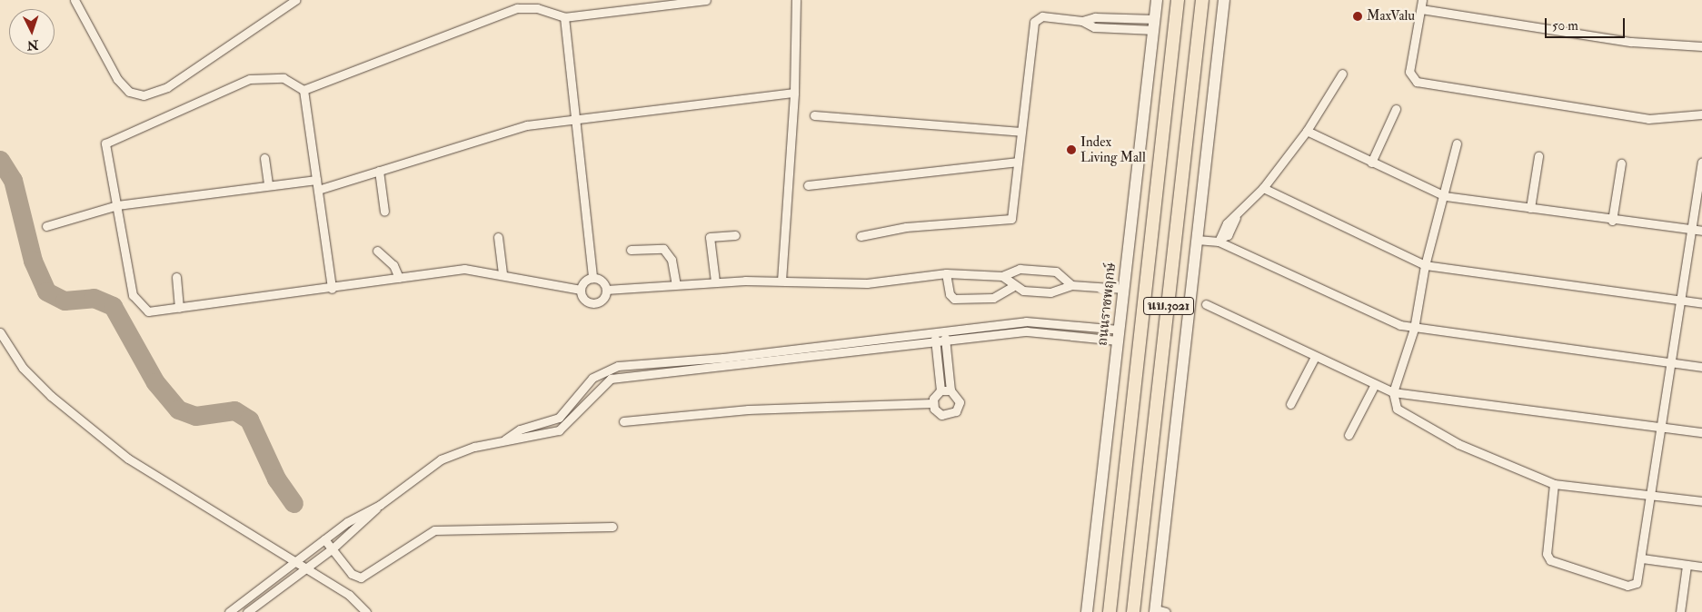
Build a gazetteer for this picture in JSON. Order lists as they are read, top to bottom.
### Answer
{
  "streets": {
    "main road": ["ถนนราชพฤกษ์", "นบ.3021"]
  },
  "places": ["MaxValu", "Index Living Mall"],
  "scale_bar": "50 m",
  "north": "bottom"
}
